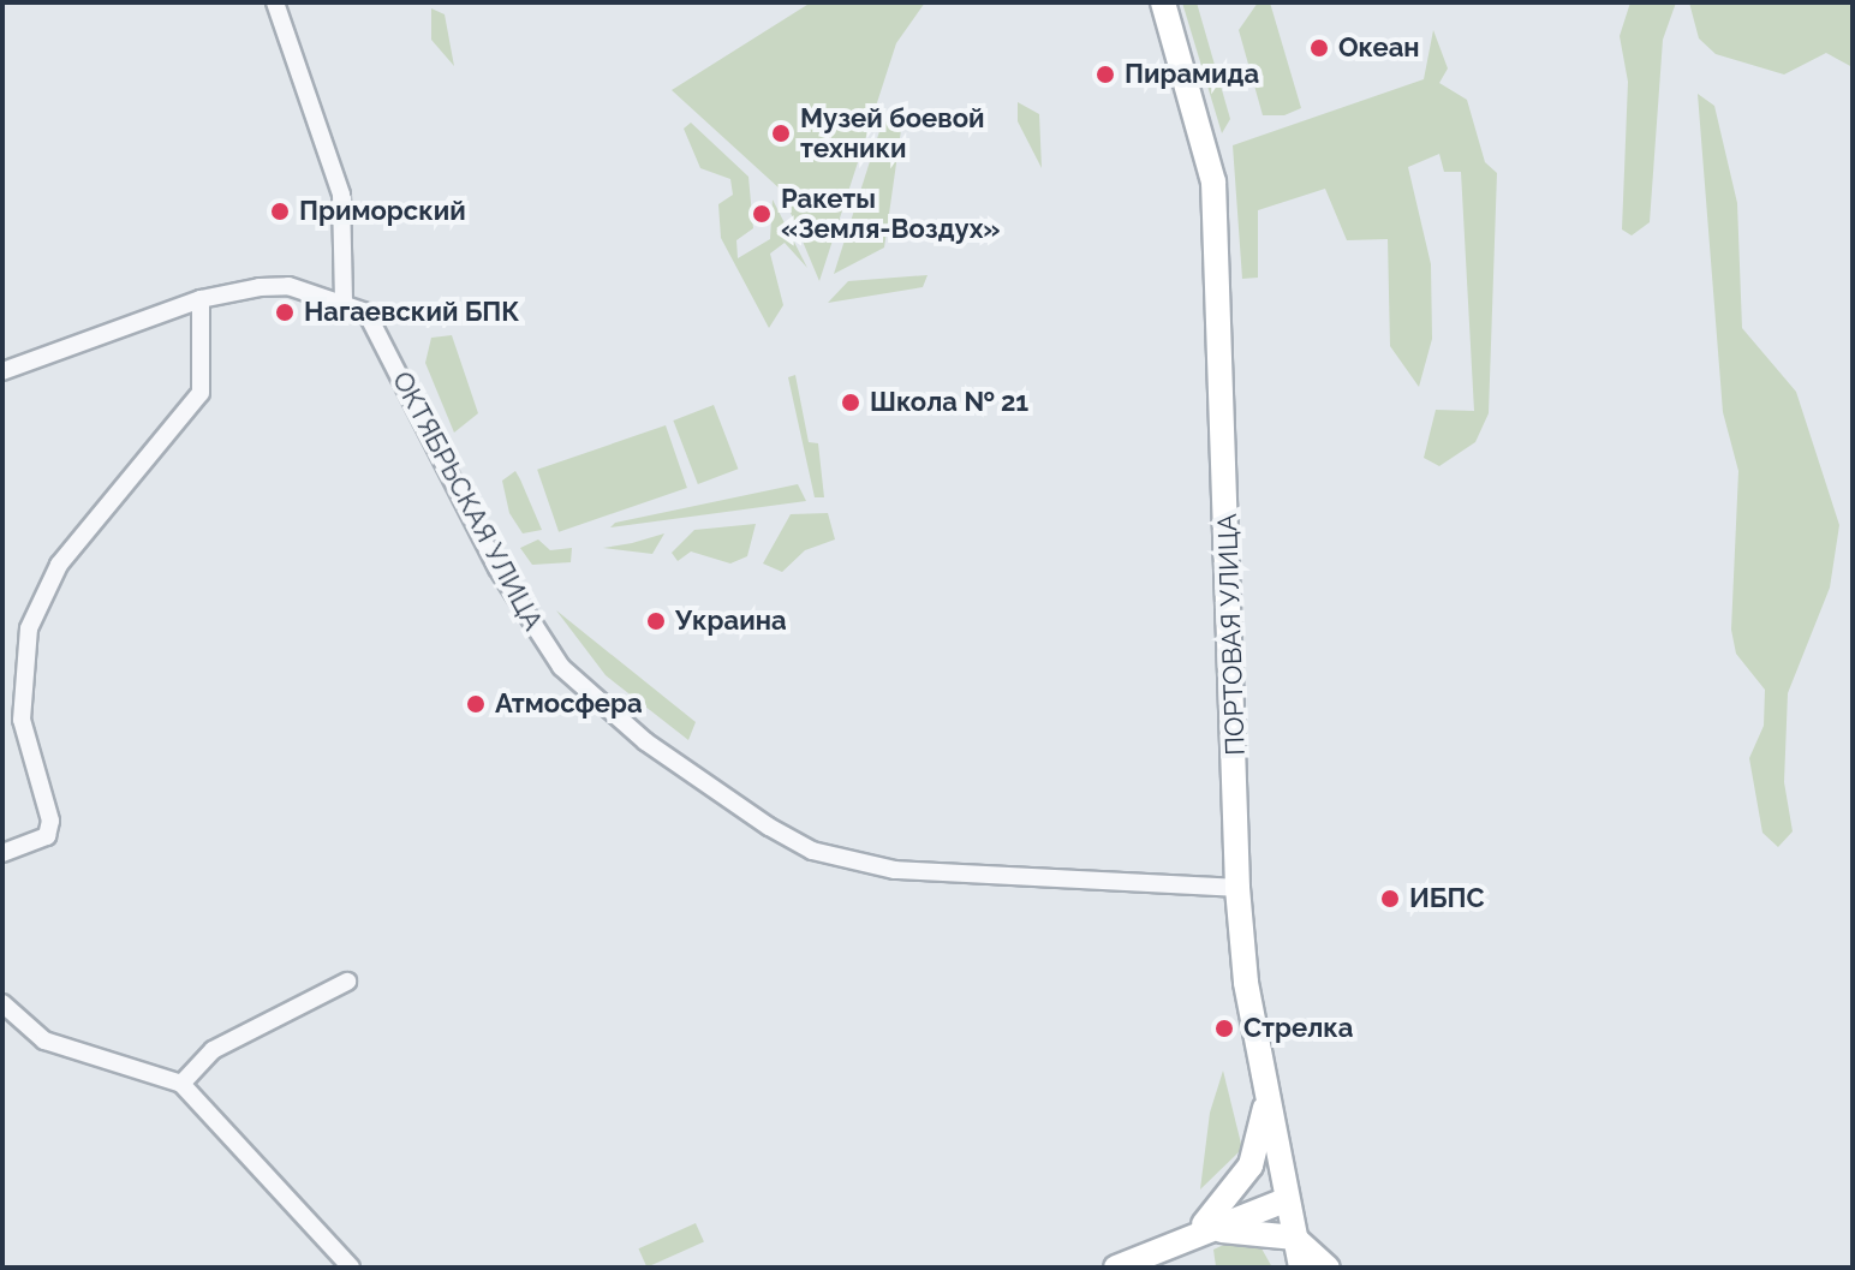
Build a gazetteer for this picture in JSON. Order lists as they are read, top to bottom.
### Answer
{
  "streets": {
    "street": ["ОКТЯБРЬСКАЯ УЛИЦА", "ПОРТОВАЯ УЛИЦА"]
  },
  "crossings": [
    ["ОКТЯБРЬСКАЯ УЛИЦА", "ПОРТОВАЯ УЛИЦА"]
  ],
  "places": [
    "Океан",
    "Пирамида",
    "Музей боевой техники",
    "Приморский",
    "Ракеты «Земля-Воздух»",
    "Нагаевский БПК",
    "Школа № 21",
    "Украина",
    "Атмосфера",
    "ИБПС",
    "Стрелка"
  ]
}
